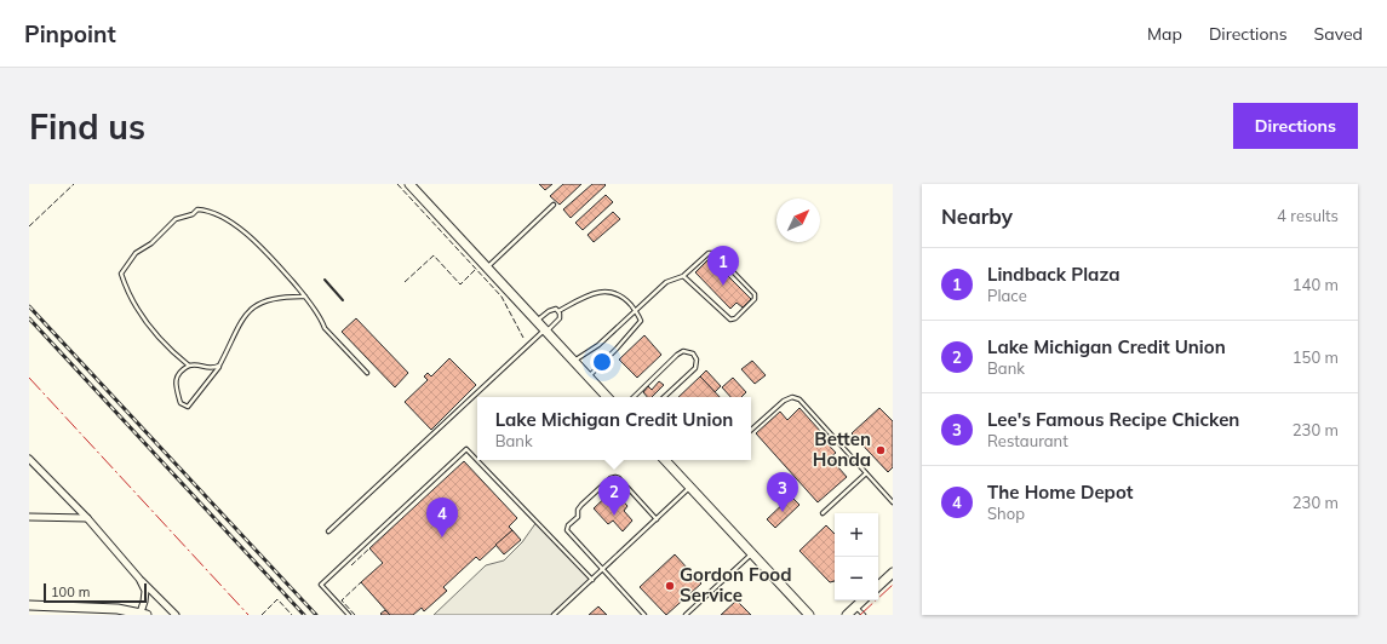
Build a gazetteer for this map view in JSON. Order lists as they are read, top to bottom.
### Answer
{
  "places": ["Betten Honda", "Gordon Food Service"],
  "scale_bar": "100 m",
  "north": "top right",
  "page": {
    "header": "Pinpoint",
    "nav": ["Map", "Directions", "Saved"],
    "buttons": "Directions",
    "title": "Find us",
    "heading": ["Nearby", "4 results"],
    "pins": [
      "1",
      "3",
      "2",
      "4"
    ],
    "list": [
      {
        "mark": "1",
        "name": "Lindback Plaza",
        "note": "Place",
        "value": "140 m"
      },
      {
        "mark": "2",
        "name": "Lake Michigan Credit Union",
        "note": "Bank",
        "value": "150 m"
      },
      {
        "mark": "3",
        "name": "Lee's Famous Recipe Chicken",
        "note": "Restaurant",
        "value": "230 m"
      },
      {
        "mark": "4",
        "name": "The Home Depot",
        "note": "Shop",
        "value": "230 m"
      }
    ],
    "popup": ["Lake Michigan Credit Union", "Bank"],
    "map_buttons": ["+", "−"],
    "scale": "100 m"
  }
}
